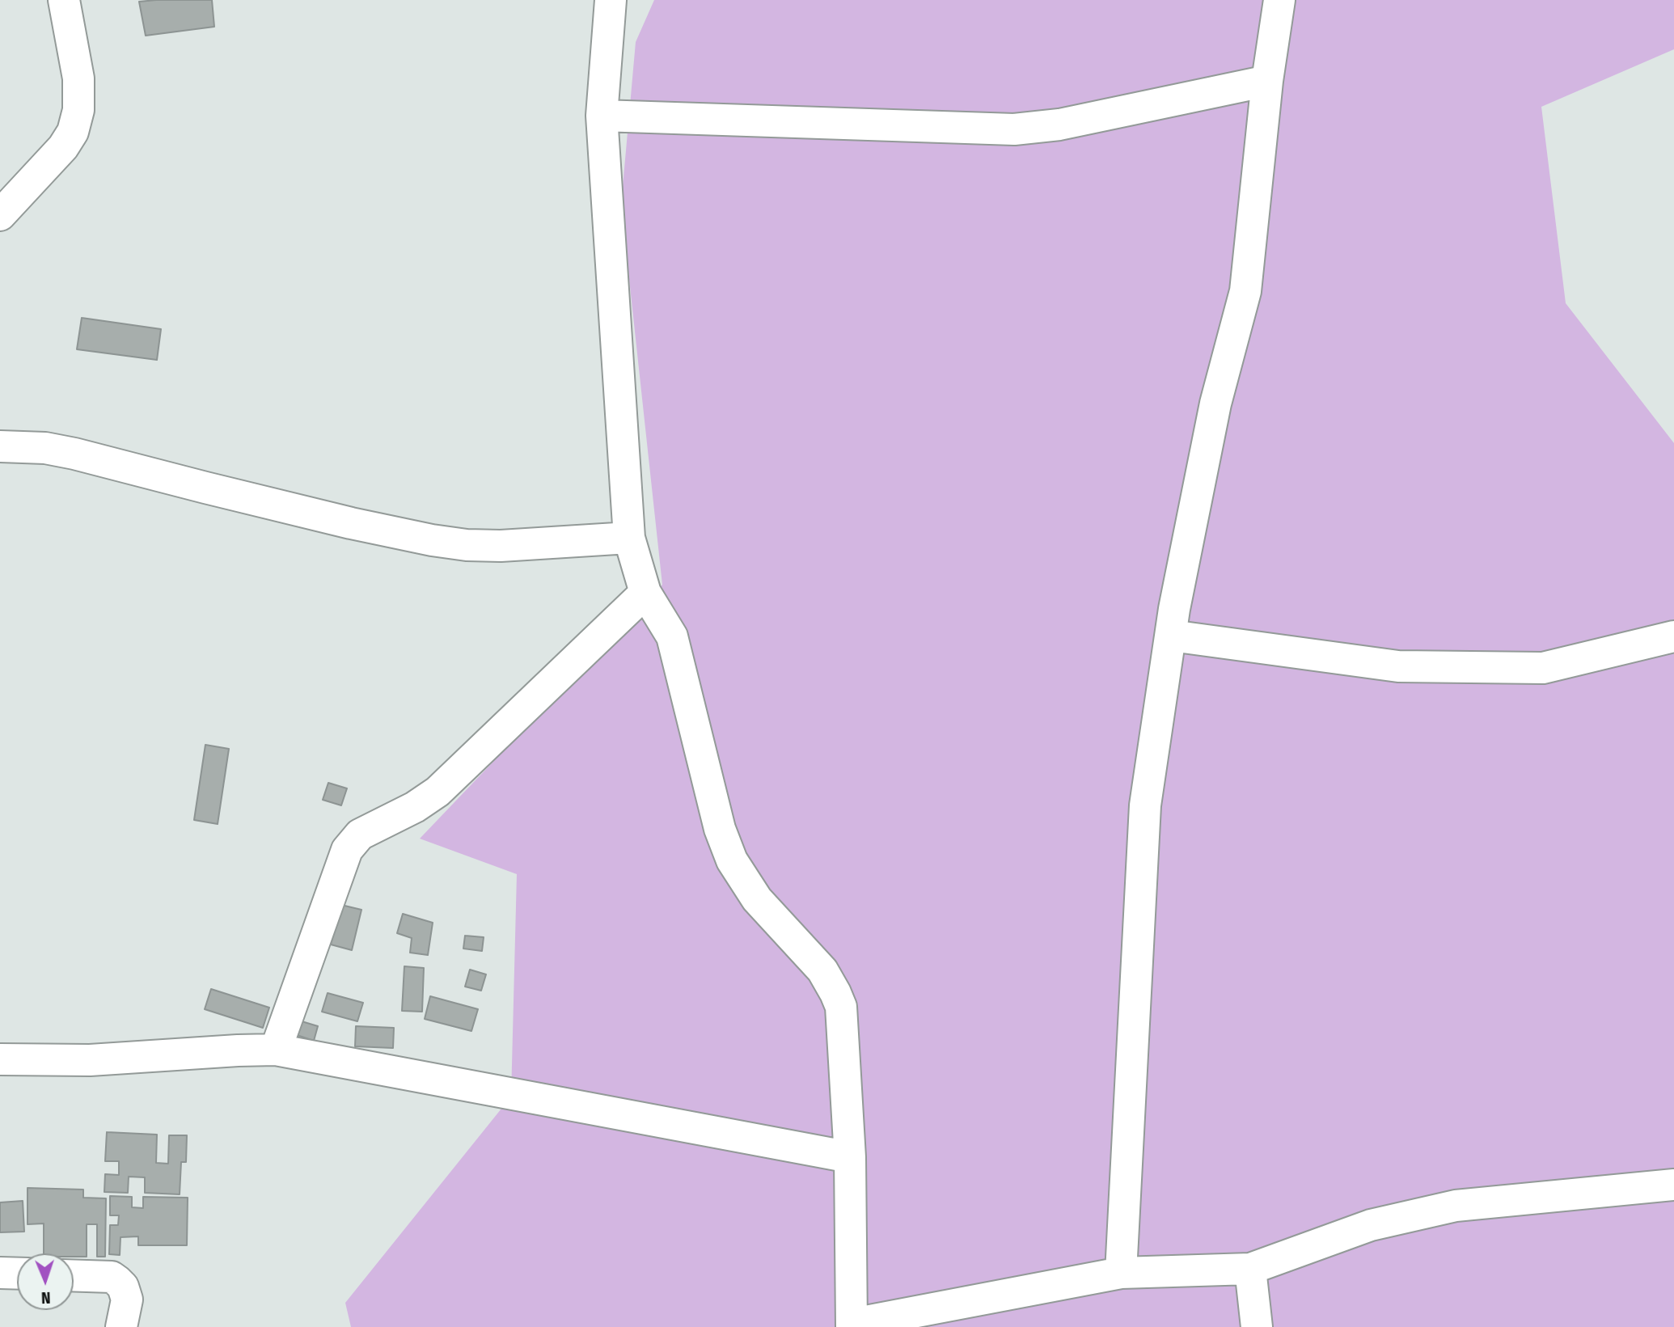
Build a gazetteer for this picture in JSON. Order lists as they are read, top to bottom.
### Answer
{
  "north": "bottom"
}
